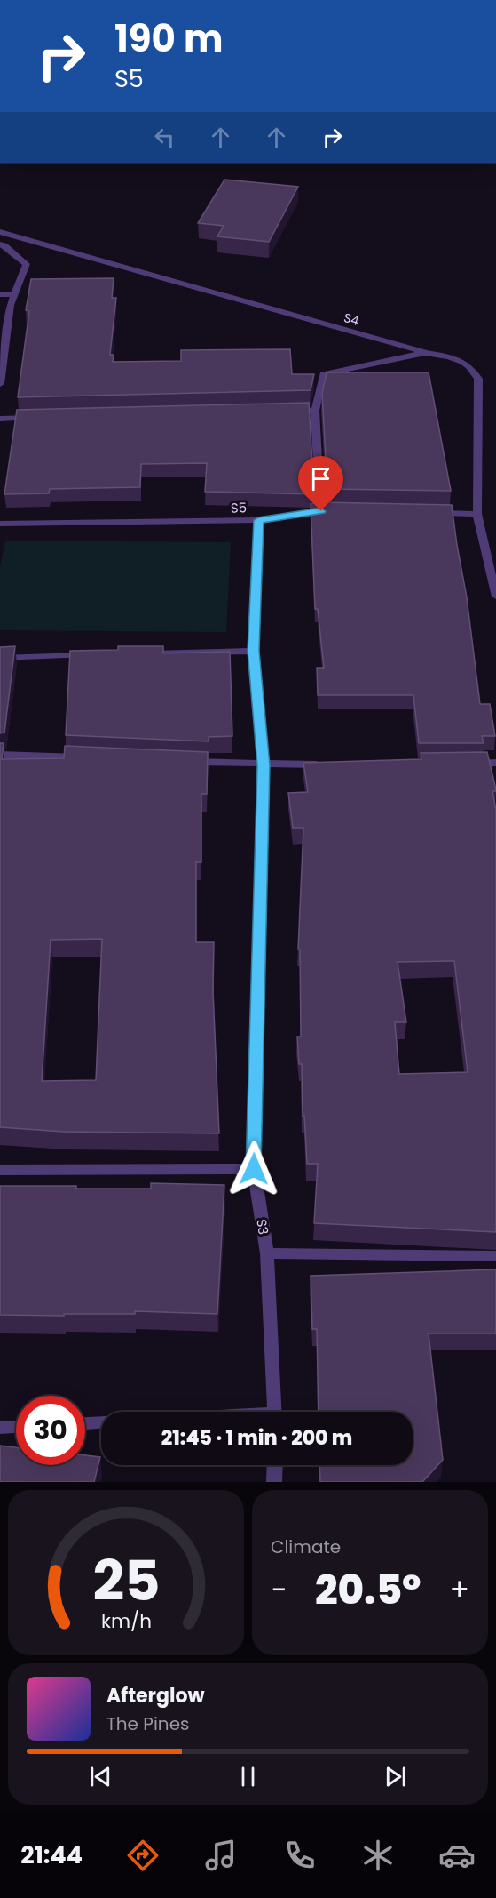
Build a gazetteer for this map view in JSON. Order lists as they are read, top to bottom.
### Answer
{
  "streets": {
    "street": ["S4", "S5", "S3"]
  },
  "crossings": [
    ["S5", "S3"]
  ],
  "page": {
    "turn": ["190 m", "S5"],
    "limit": "30",
    "trip": "21:45 · 1 min · 200 m",
    "tile": "Climate",
    "heat": ["−", "20.5°", "+"],
    "song": ["Afterglow", "The Pines"],
    "tabs": "21:44",
    "gauge": ["25", "km/h"]
  }
}
